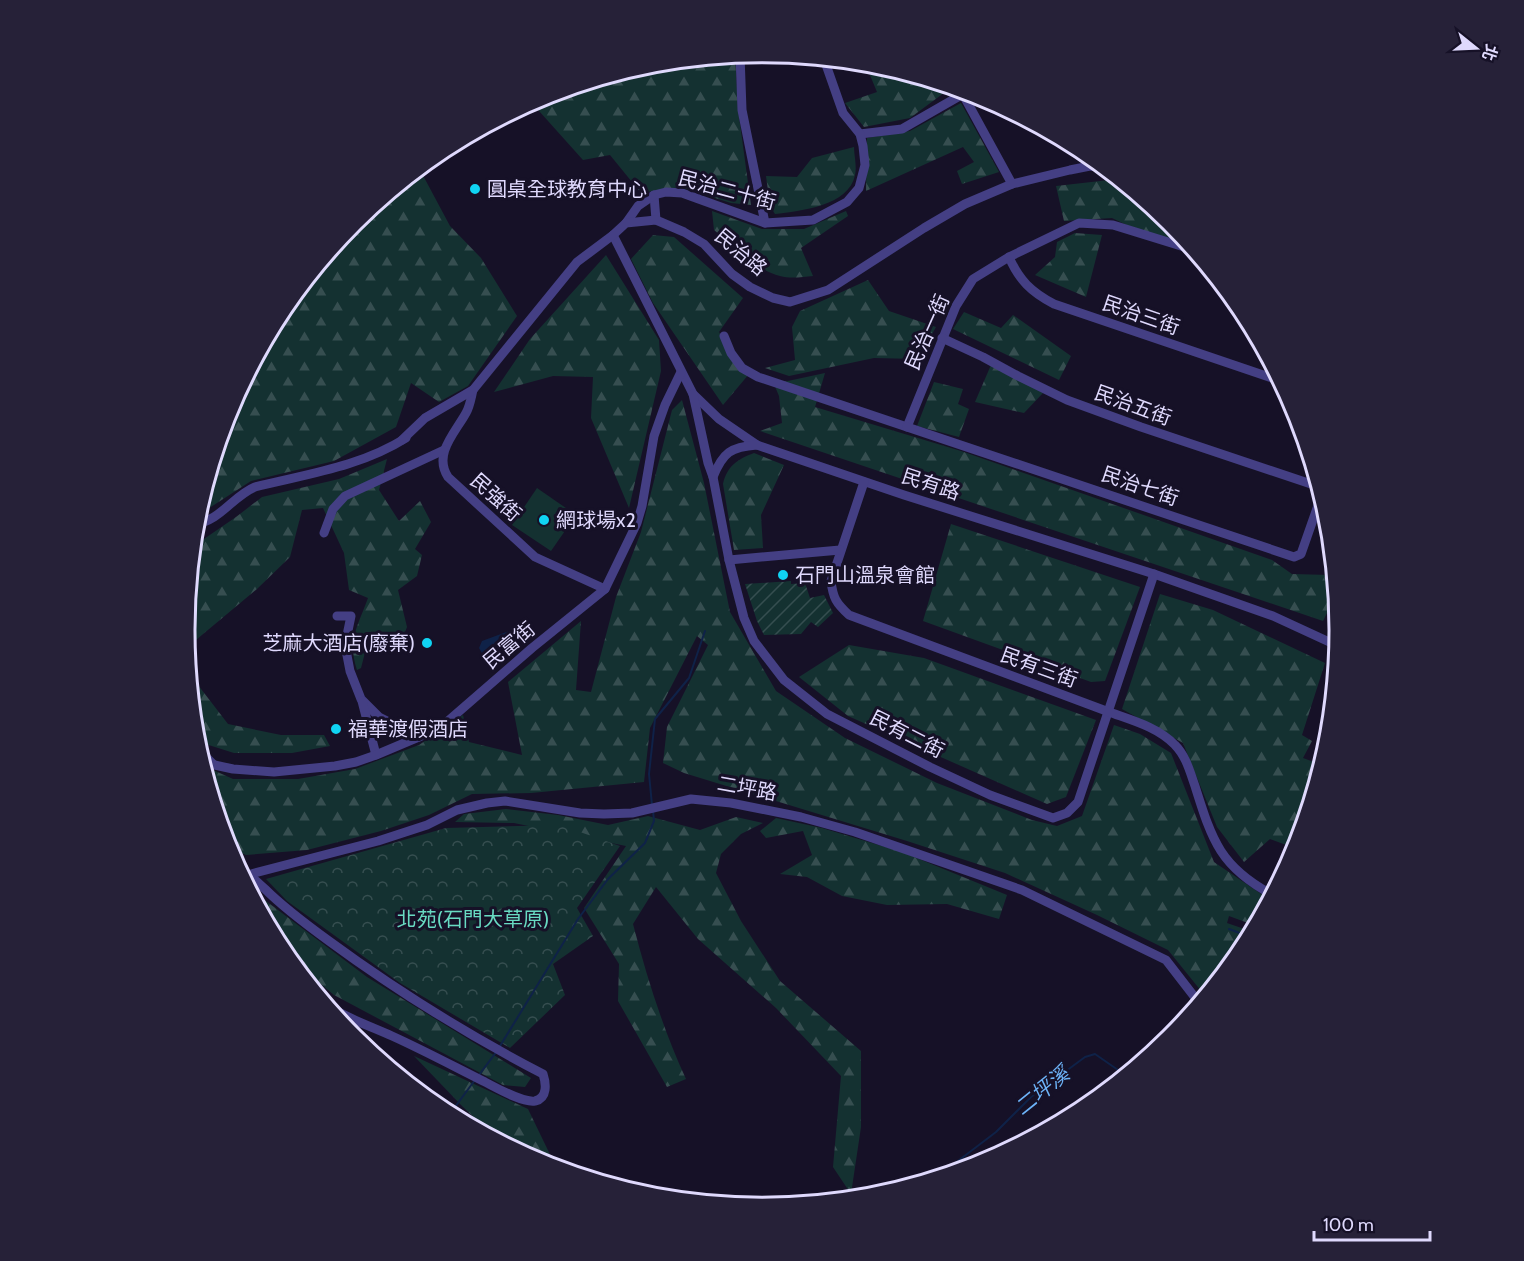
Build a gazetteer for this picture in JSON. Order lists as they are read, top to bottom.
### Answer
{
  "streets": {
    "street": [
      "民治二十街",
      "民治路",
      "民治三街",
      "民治一街",
      "民治五街",
      "民有路",
      "民治七街",
      "民強街",
      "民富街",
      "民有三街",
      "民有二街",
      "二坪路"
    ]
  },
  "crossings": [
    ["民治二十街", "民治路"],
    ["民治三街", "民治一街"],
    ["民治一街", "民治五街"],
    ["民治一街", "民治七街"],
    ["民有路", "民富街"],
    ["民有路", "民有三街"],
    ["民有路", "民有二街"],
    ["民強街", "民富街"],
    ["民有三街", "民有二街"]
  ],
  "water": ["二坪溪"],
  "parks": ["北苑(石門大草原)"],
  "places": [
    "圓桌全球教育中心",
    "網球場x2",
    "石門山溫泉會館",
    "芝麻大酒店(廢棄)",
    "福華渡假酒店"
  ],
  "scale_bar": "100 m",
  "north": "right"
}
